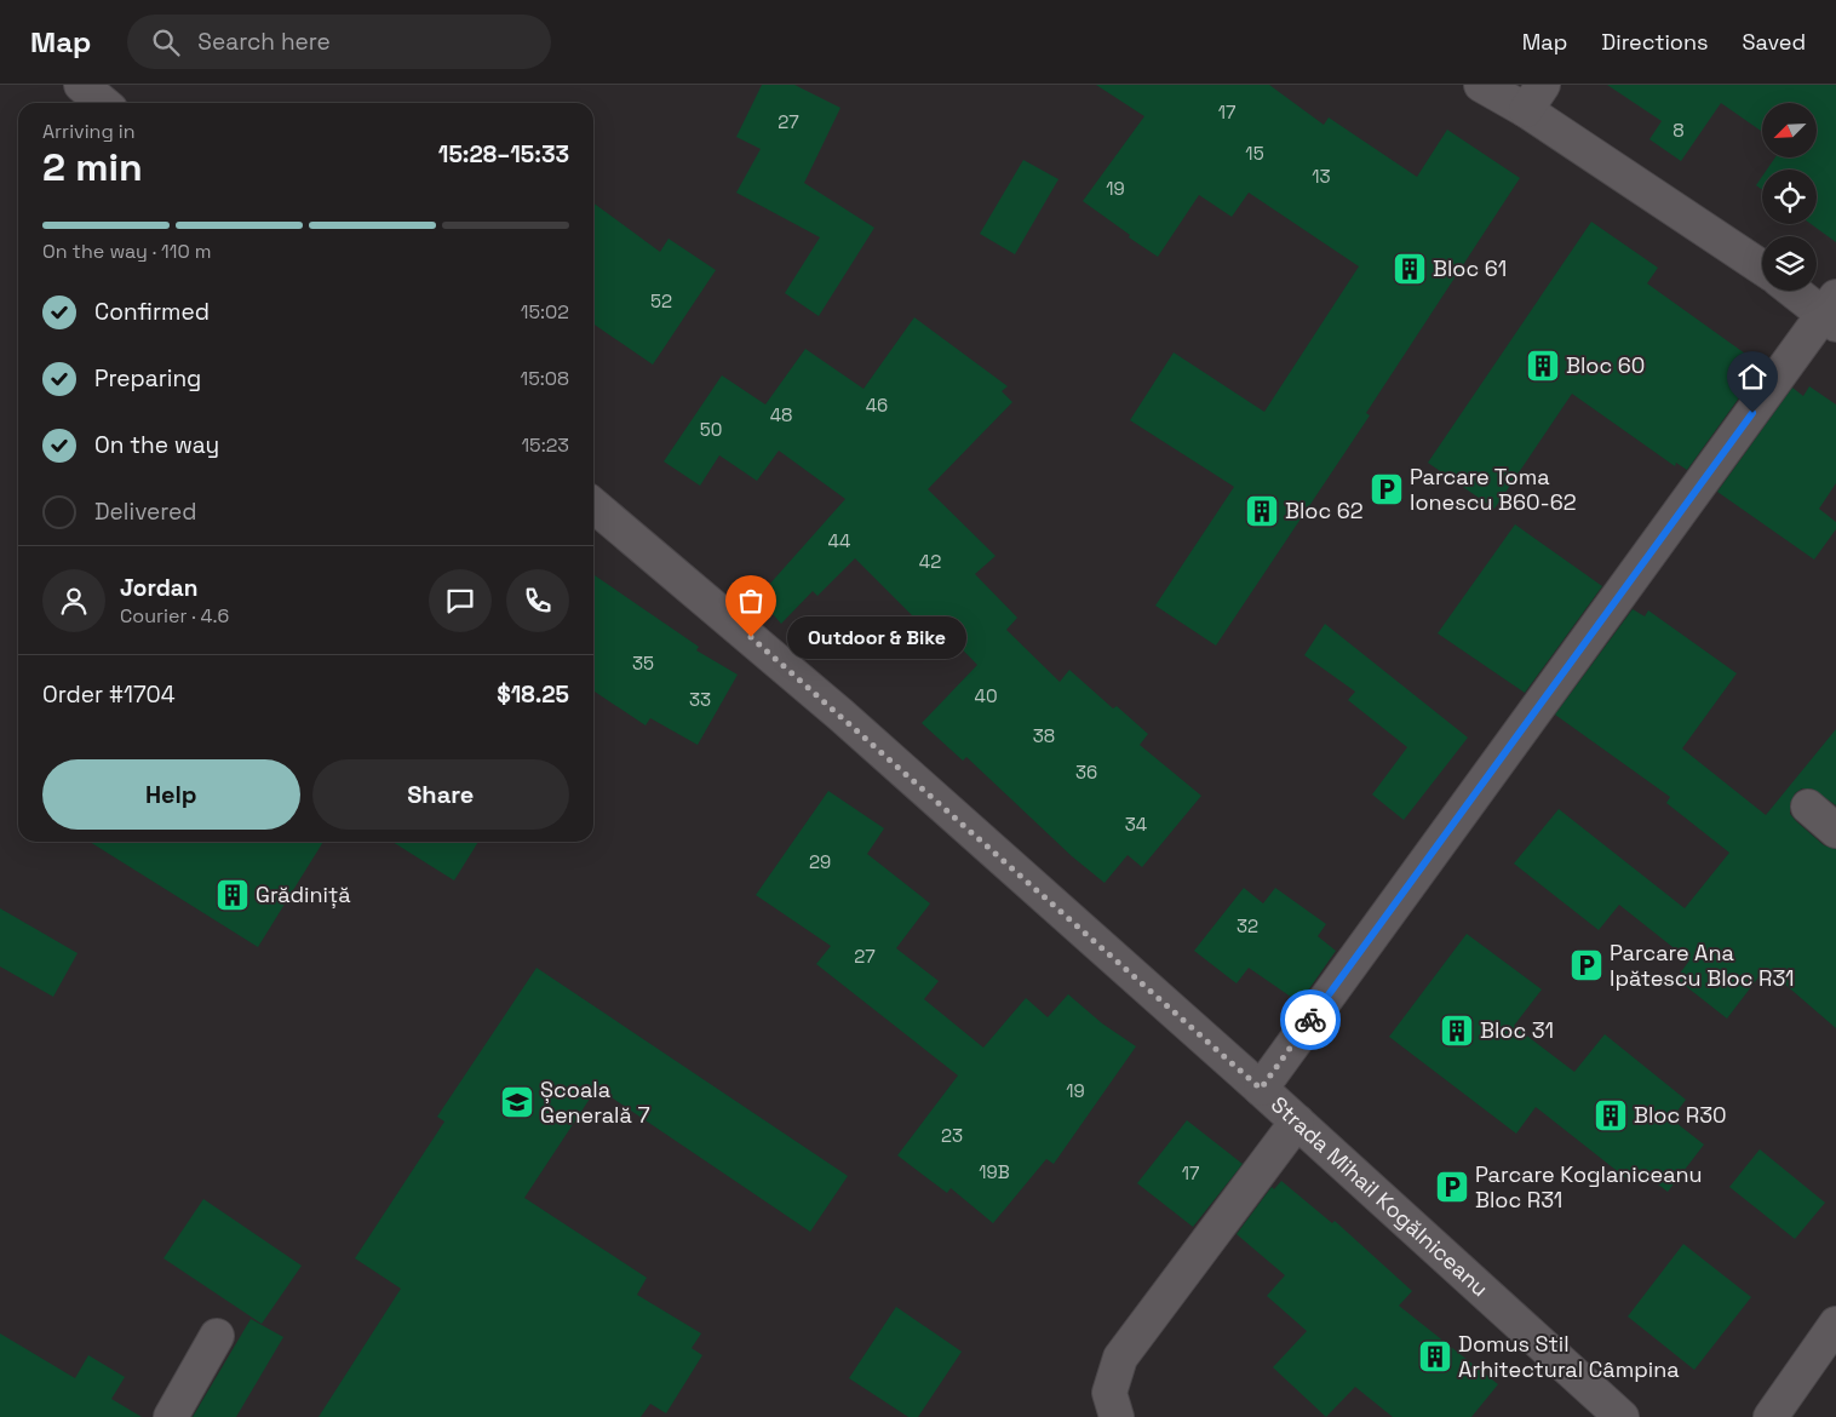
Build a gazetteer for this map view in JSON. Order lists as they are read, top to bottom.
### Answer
{
  "streets": {
    "street": ["Strada Mihail Kogălniceanu"]
  },
  "places": {
    "building": [
      "Bloc 61",
      "Bloc 60",
      "Bloc 62",
      "Grădiniță",
      "Bloc 31",
      "Bloc R30",
      "Domus Stil Arhitectural Câmpina"
    ],
    "parking": ["Parcare Toma Ionescu B60-62", "Parcare Ana Ipătescu Bloc R31", "Parcare Koglaniceanu Bloc R31"],
    "other": ["Outdoor & Bike"],
    "school or university": ["Școala Generală 7"]
  },
  "house_numbers": [
    "17",
    "27",
    "8",
    "15",
    "13",
    "19",
    "52",
    "46",
    "48",
    "50",
    "44",
    "42",
    "35",
    "40",
    "33",
    "38",
    "36",
    "34",
    "29",
    "32",
    "27",
    "19",
    "23",
    "19B",
    "17"
  ],
  "north": "bottom left",
  "page": {
    "header": "Map",
    "search": "Search here",
    "nav": ["Map", "Directions", "Saved"],
    "heading": ["2 min", "Arriving in", "15:28–15:33"],
    "panel": [
      "Jordan",
      "Courier · 4.6",
      "Order #1704",
      "$18.25"
    ],
    "bar": "On the way · 110 m",
    "list": [
      ["Confirmed", "15:02"],
      ["Preparing", "15:08"],
      ["On the way", "15:23"],
      "Delivered"
    ],
    "bubble": "Outdoor & Bike",
    "buttons": ["Help", "Share"]
  }
}
